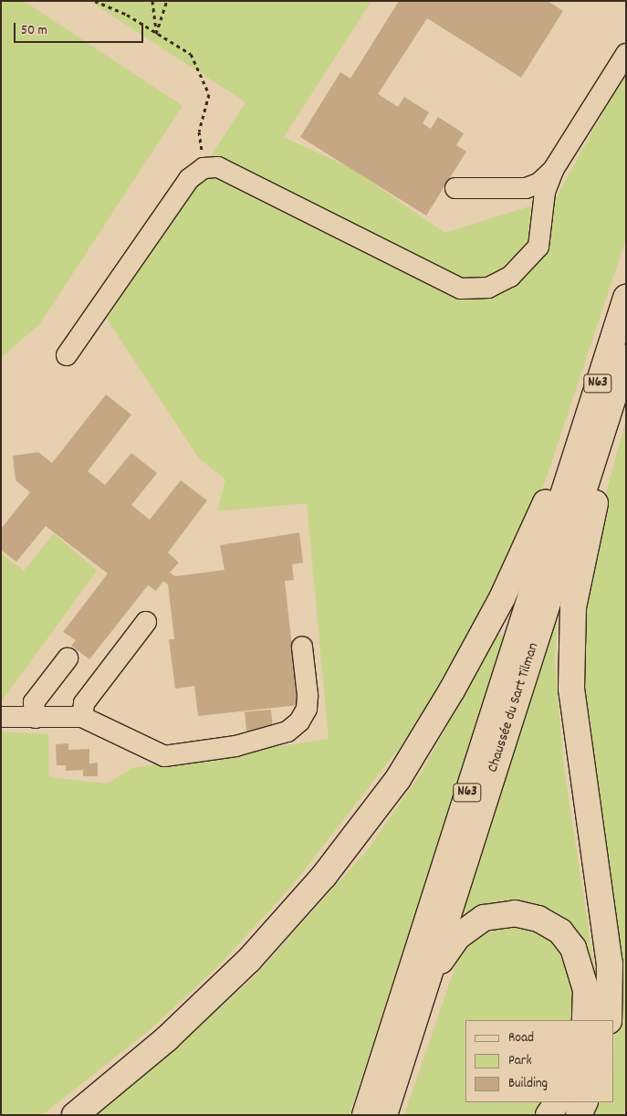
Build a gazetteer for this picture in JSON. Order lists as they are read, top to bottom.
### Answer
{
  "streets": {
    "highway": ["N63", "Chaussée du Sart Tilman"]
  },
  "crossings": [
    ["N63", "Chaussée du Sart Tilman"]
  ],
  "legend": ["Road", "Park", "Building"],
  "scale_bar": "50 m"
}
